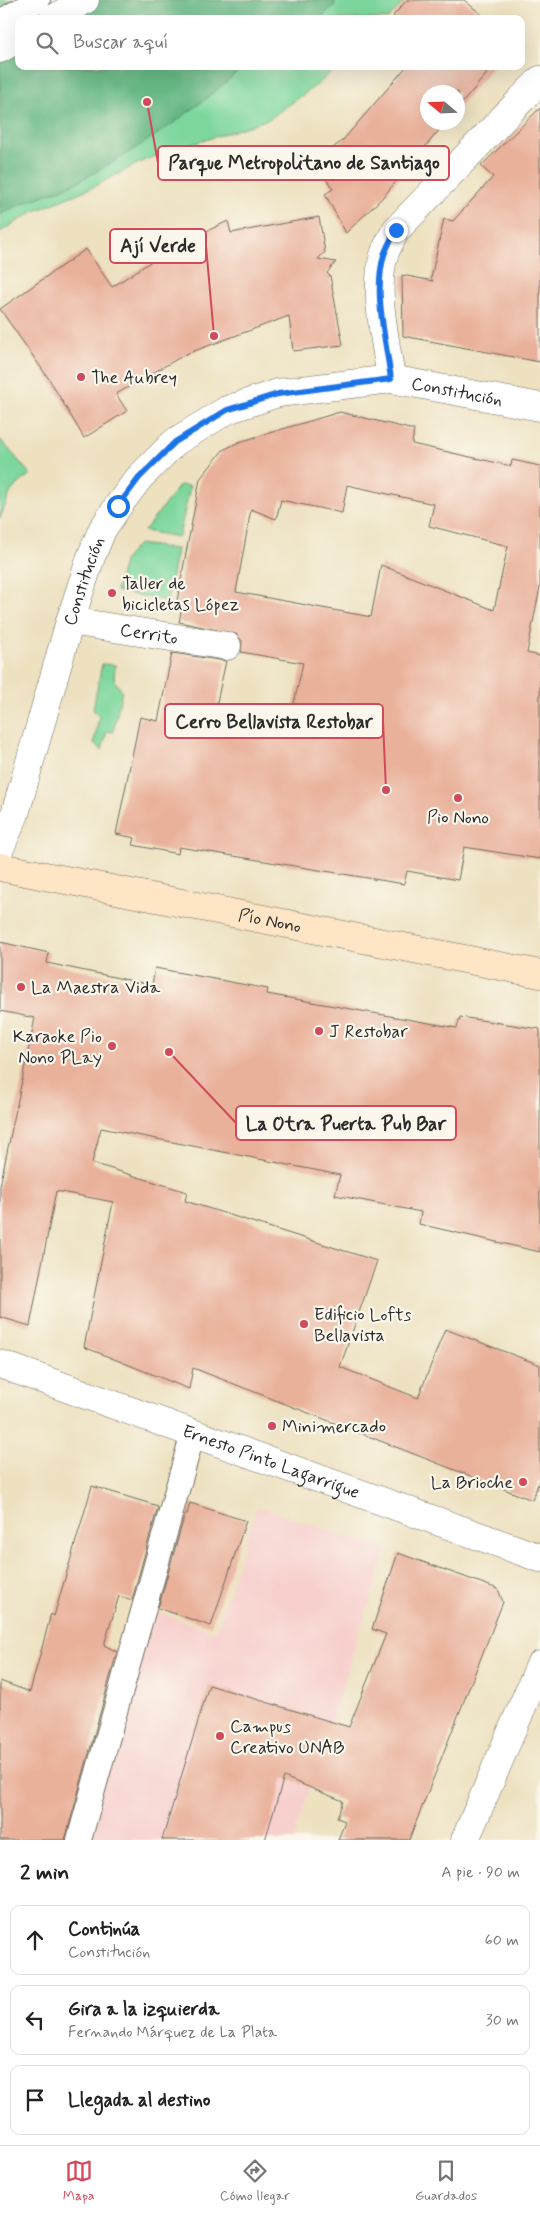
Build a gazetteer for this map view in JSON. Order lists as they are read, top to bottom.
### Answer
{
  "streets": {
    "main road": ["Pío Nono"],
    "street": ["Constitución", "Cerrito", "Ernesto Pinto Lagarrigue"]
  },
  "crossings": [
    ["Constitución", "Cerrito"]
  ],
  "places": [
    "Parque Metropolitano de Santiago",
    "Ají Verde",
    "The Aubrey",
    "Taller de bicicletas López",
    "Cerro Bellavista Restobar",
    "Pio Nono",
    "La Maestra Vida",
    "J Restobar",
    "Karaoke Pio Nono PLay",
    "La Otra Puerta Pub Bar",
    "Edificio Lofts Bellavista",
    "Minimercado",
    "La Brioche",
    "Campus Creativo UNAB"
  ],
  "north": "left",
  "page": {
    "search": "Buscar aquí",
    "heading": ["2 min", "A pie · 90 m"],
    "list": [
      ["Continúa", "Constitución", "60 m"],
      ["Gira a la izquierda", "Fernando Márquez de La Plata", "30 m"],
      "Llegada al destino"
    ],
    "nav": ["Mapa", "Cómo llegar", "Guardados"]
  }
}
